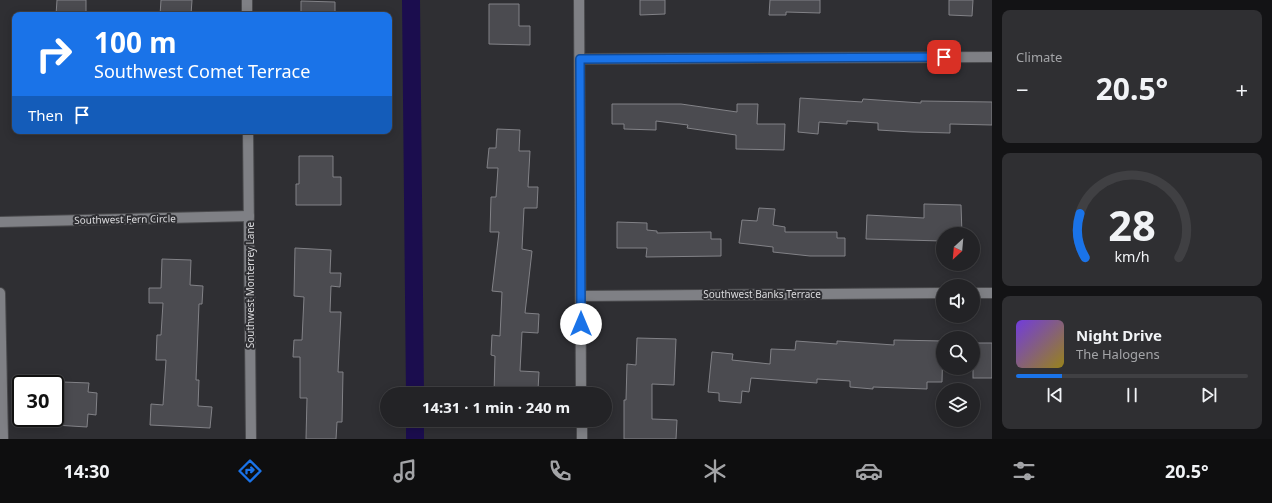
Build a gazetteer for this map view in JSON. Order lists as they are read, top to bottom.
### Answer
{
  "streets": {
    "street": ["Southwest Fern Circle", "Southwest Monterrey Lane", "Southwest Banks Terrace"]
  },
  "crossings": [
    ["Southwest Fern Circle", "Southwest Monterrey Lane"]
  ],
  "north": "bottom left",
  "page": {
    "tile": "Climate",
    "turn": ["100 m", "Southwest Comet Terrace"],
    "heat": ["−", "20.5°", "+"],
    "then": "Then",
    "song": ["Night Drive", "The Halogens"],
    "limit": "30",
    "trip": "14:31 · 1 min · 240 m",
    "tabs": ["14:30", "20.5°"],
    "gauge": ["28", "km/h"]
  }
}
